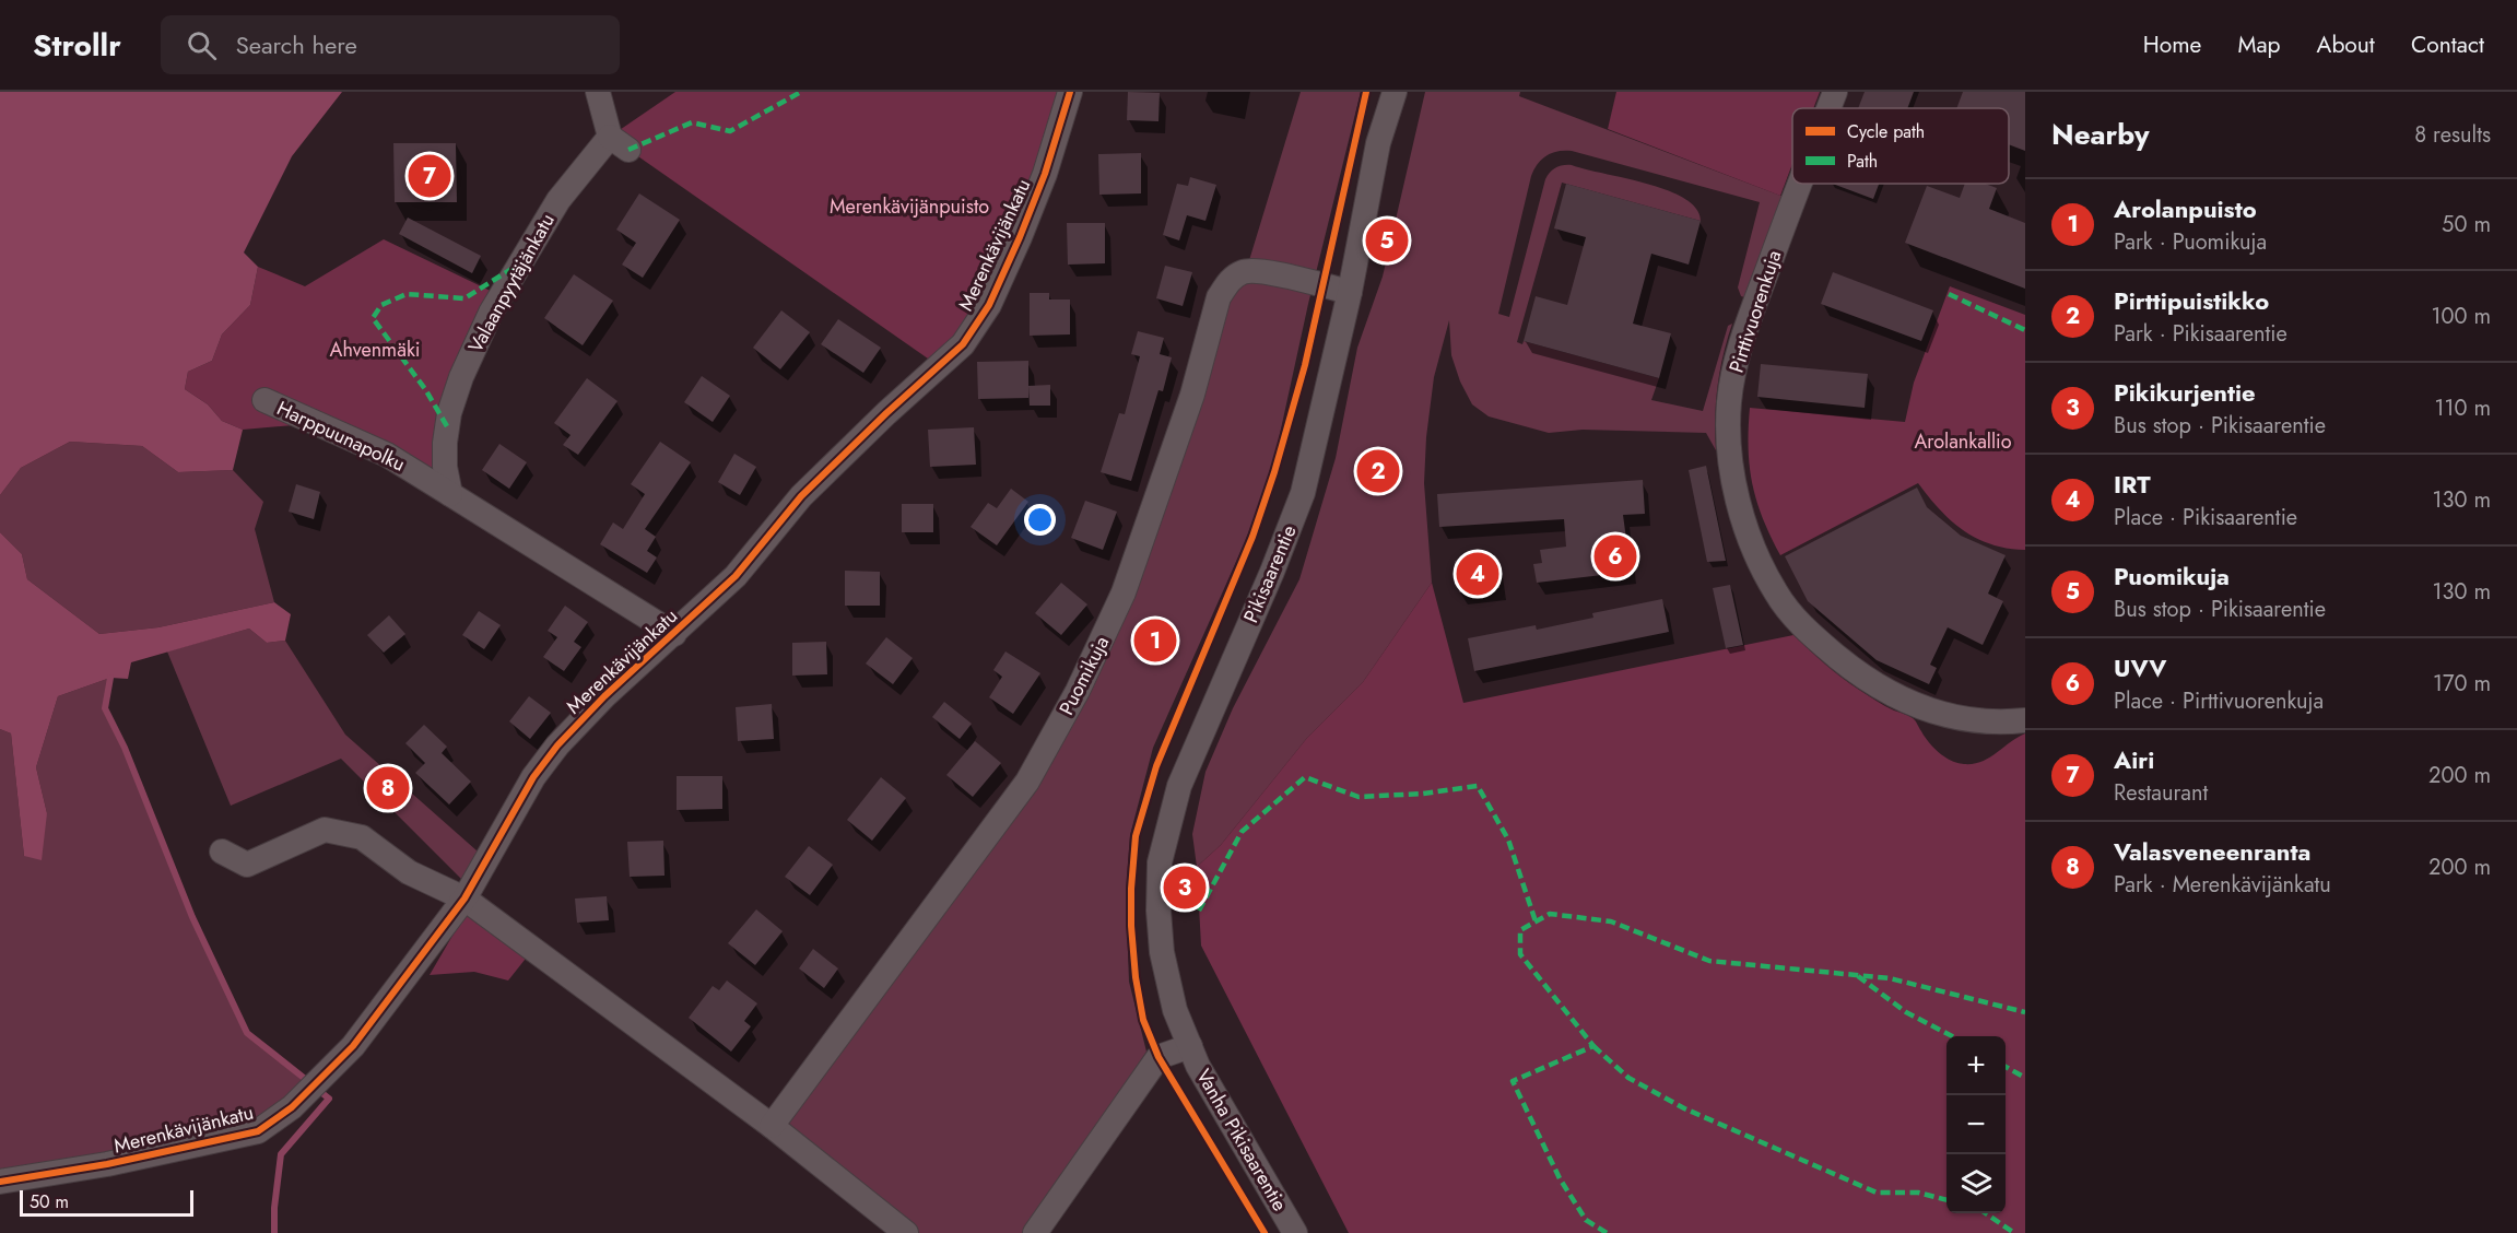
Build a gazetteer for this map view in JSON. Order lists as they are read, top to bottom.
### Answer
{
  "streets": {
    "street": [
      "Merenkävijänkatu",
      "Valaanpyytäjänkatu",
      "Pirttivuorenkuja",
      "Harppuunapolku",
      "Pikisaarentie",
      "Puomikuja",
      "Vanha Pikisaarentie"
    ]
  },
  "crossings": [
    ["Valaanpyytäjänkatu", "Harppuunapolku"],
    ["Pikisaarentie", "Puomikuja"],
    ["Pikisaarentie", "Vanha Pikisaarentie"]
  ],
  "parks": ["Merenkävijänpuisto", "Ahvenmäki", "Arolankallio"],
  "legend": ["Cycle path", "Path"],
  "scale_bar": "50 m",
  "page": {
    "header": "Strollr",
    "search": "Search here",
    "nav": [
      "Home",
      "Map",
      "About",
      "Contact"
    ],
    "heading": ["Nearby", "8 results"],
    "pins": [
      "7",
      "5",
      "2",
      "6",
      "4",
      "1",
      "8",
      "3"
    ],
    "list": [
      {
        "mark": "1",
        "name": "Arolanpuisto",
        "note": "Park · Puomikuja",
        "value": "50 m"
      },
      {
        "mark": "2",
        "name": "Pirttipuistikko",
        "note": "Park · Pikisaarentie",
        "value": "100 m"
      },
      {
        "mark": "3",
        "name": "Pikikurjentie",
        "note": "Bus stop · Pikisaarentie",
        "value": "110 m"
      },
      {
        "mark": "4",
        "name": "IRT",
        "note": "Place · Pikisaarentie",
        "value": "130 m"
      },
      {
        "mark": "5",
        "name": "Puomikuja",
        "note": "Bus stop · Pikisaarentie",
        "value": "130 m"
      },
      {
        "mark": "6",
        "name": "UVV",
        "note": "Place · Pirttivuorenkuja",
        "value": "170 m"
      },
      {
        "mark": "7",
        "name": "Airi",
        "note": "Restaurant",
        "value": "200 m"
      },
      {
        "mark": "8",
        "name": "Valasveneenranta",
        "note": "Park · Merenkävijänkatu",
        "value": "200 m"
      }
    ],
    "map_buttons": ["+", "−"],
    "scale": "50 m"
  }
}
